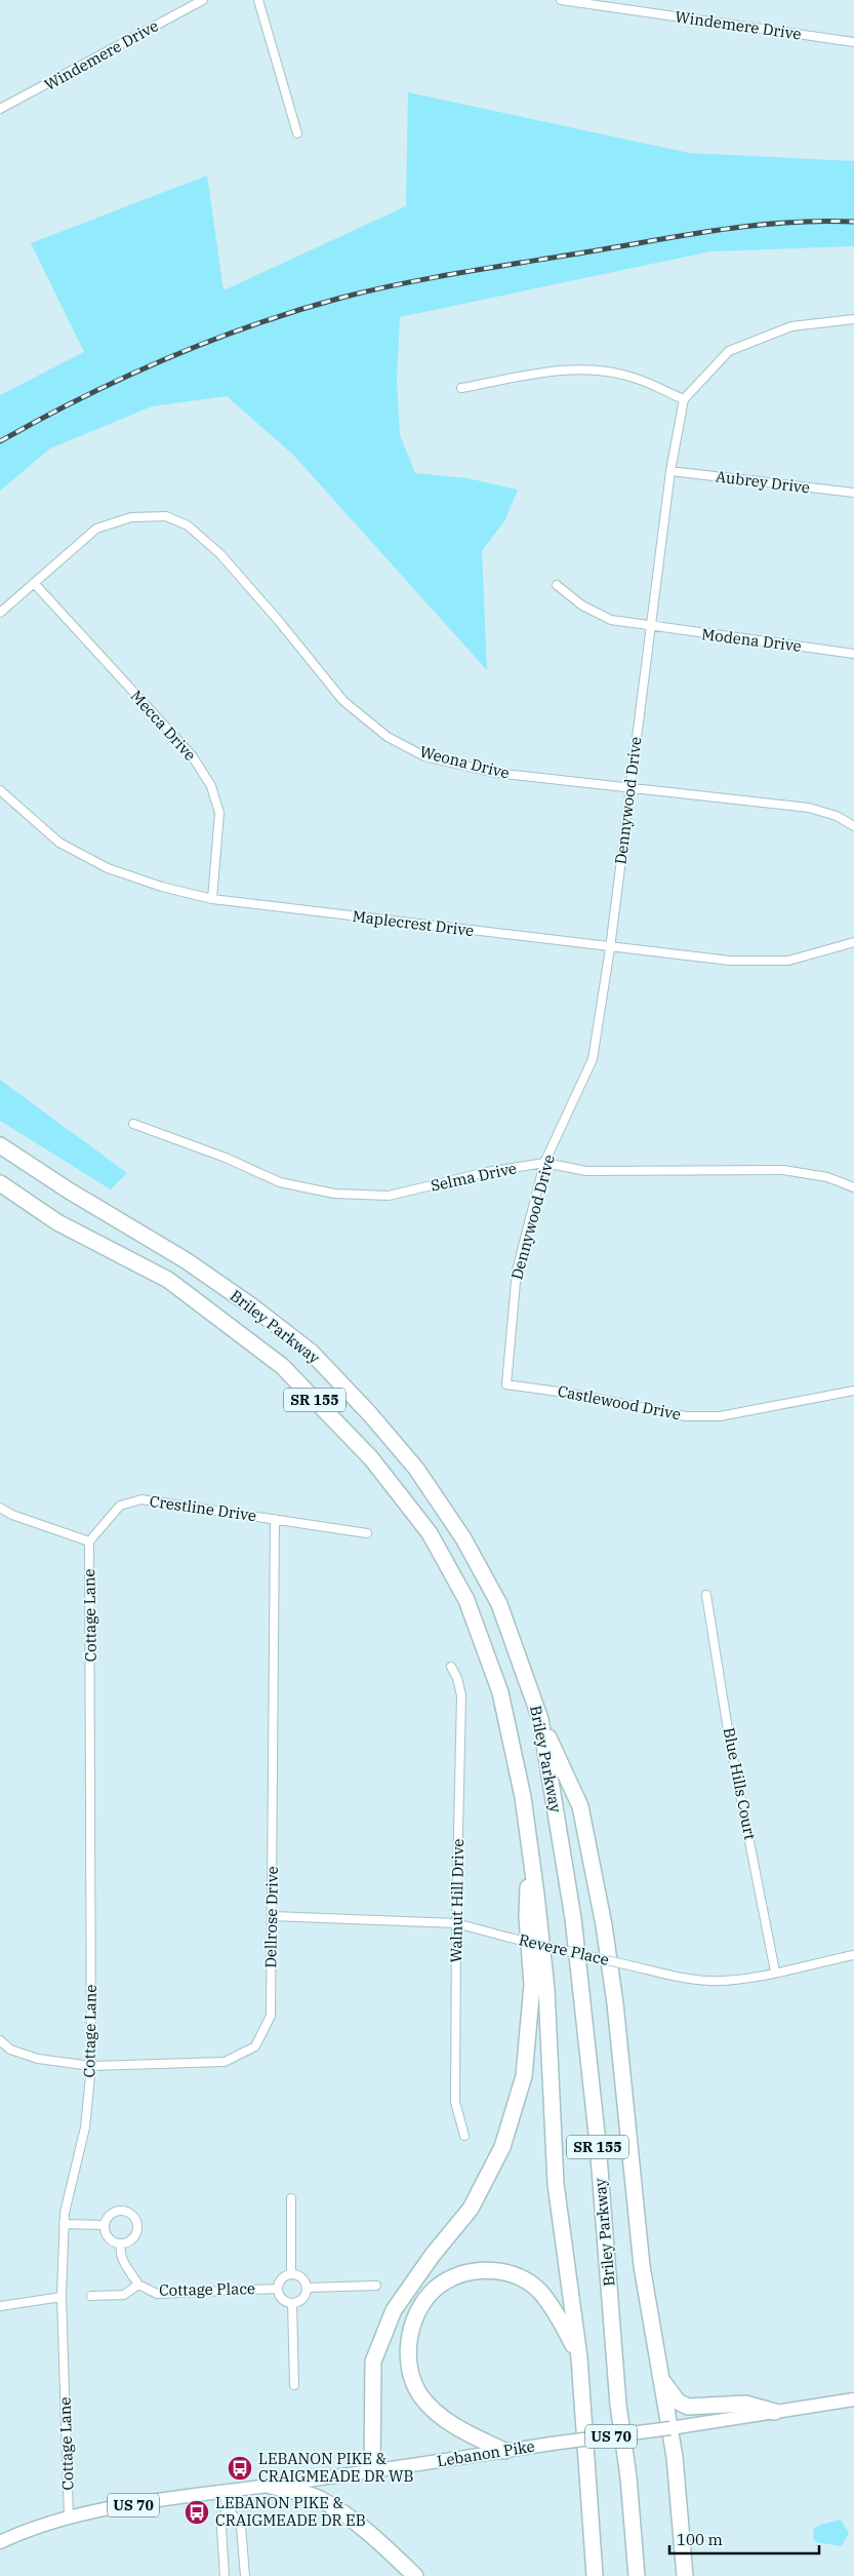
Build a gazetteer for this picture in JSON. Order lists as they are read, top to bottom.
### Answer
{
  "streets": {
    "highway": ["Briley Parkway", "SR 155"],
    "main road": ["US 70", "Lebanon Pike"],
    "street": [
      "Windemere Drive",
      "Aubrey Drive",
      "Modena Drive",
      "Mecca Drive",
      "Weona Drive",
      "Dennywood Drive",
      "Maplecrest Drive",
      "Selma Drive",
      "Castlewood Drive",
      "Crestline Drive",
      "Cottage Lane",
      "Blue Hills Court",
      "Walnut Hill Drive",
      "Dellrose Drive",
      "Revere Place",
      "Cottage Place"
    ]
  },
  "crossings": [
    ["Aubrey Drive", "Dennywood Drive"],
    ["Modena Drive", "Dennywood Drive"],
    ["Mecca Drive", "Weona Drive"],
    ["Mecca Drive", "Maplecrest Drive"],
    ["Weona Drive", "Dennywood Drive"],
    ["Dennywood Drive", "Maplecrest Drive"],
    ["Dennywood Drive", "Selma Drive"],
    ["Dennywood Drive", "Castlewood Drive"],
    ["Crestline Drive", "Cottage Lane"],
    ["Crestline Drive", "Dellrose Drive"],
    ["Cottage Lane", "Dellrose Drive"],
    ["Cottage Lane", "Lebanon Pike"],
    ["Blue Hills Court", "Revere Place"],
    ["Walnut Hill Drive", "Revere Place"],
    ["Dellrose Drive", "Revere Place"]
  ],
  "places": {
    "bus stop": ["LEBANON PIKE & CRAIGMEADE DR WB", "LEBANON PIKE & CRAIGMEADE DR EB"]
  },
  "scale_bar": "100 m"
}
